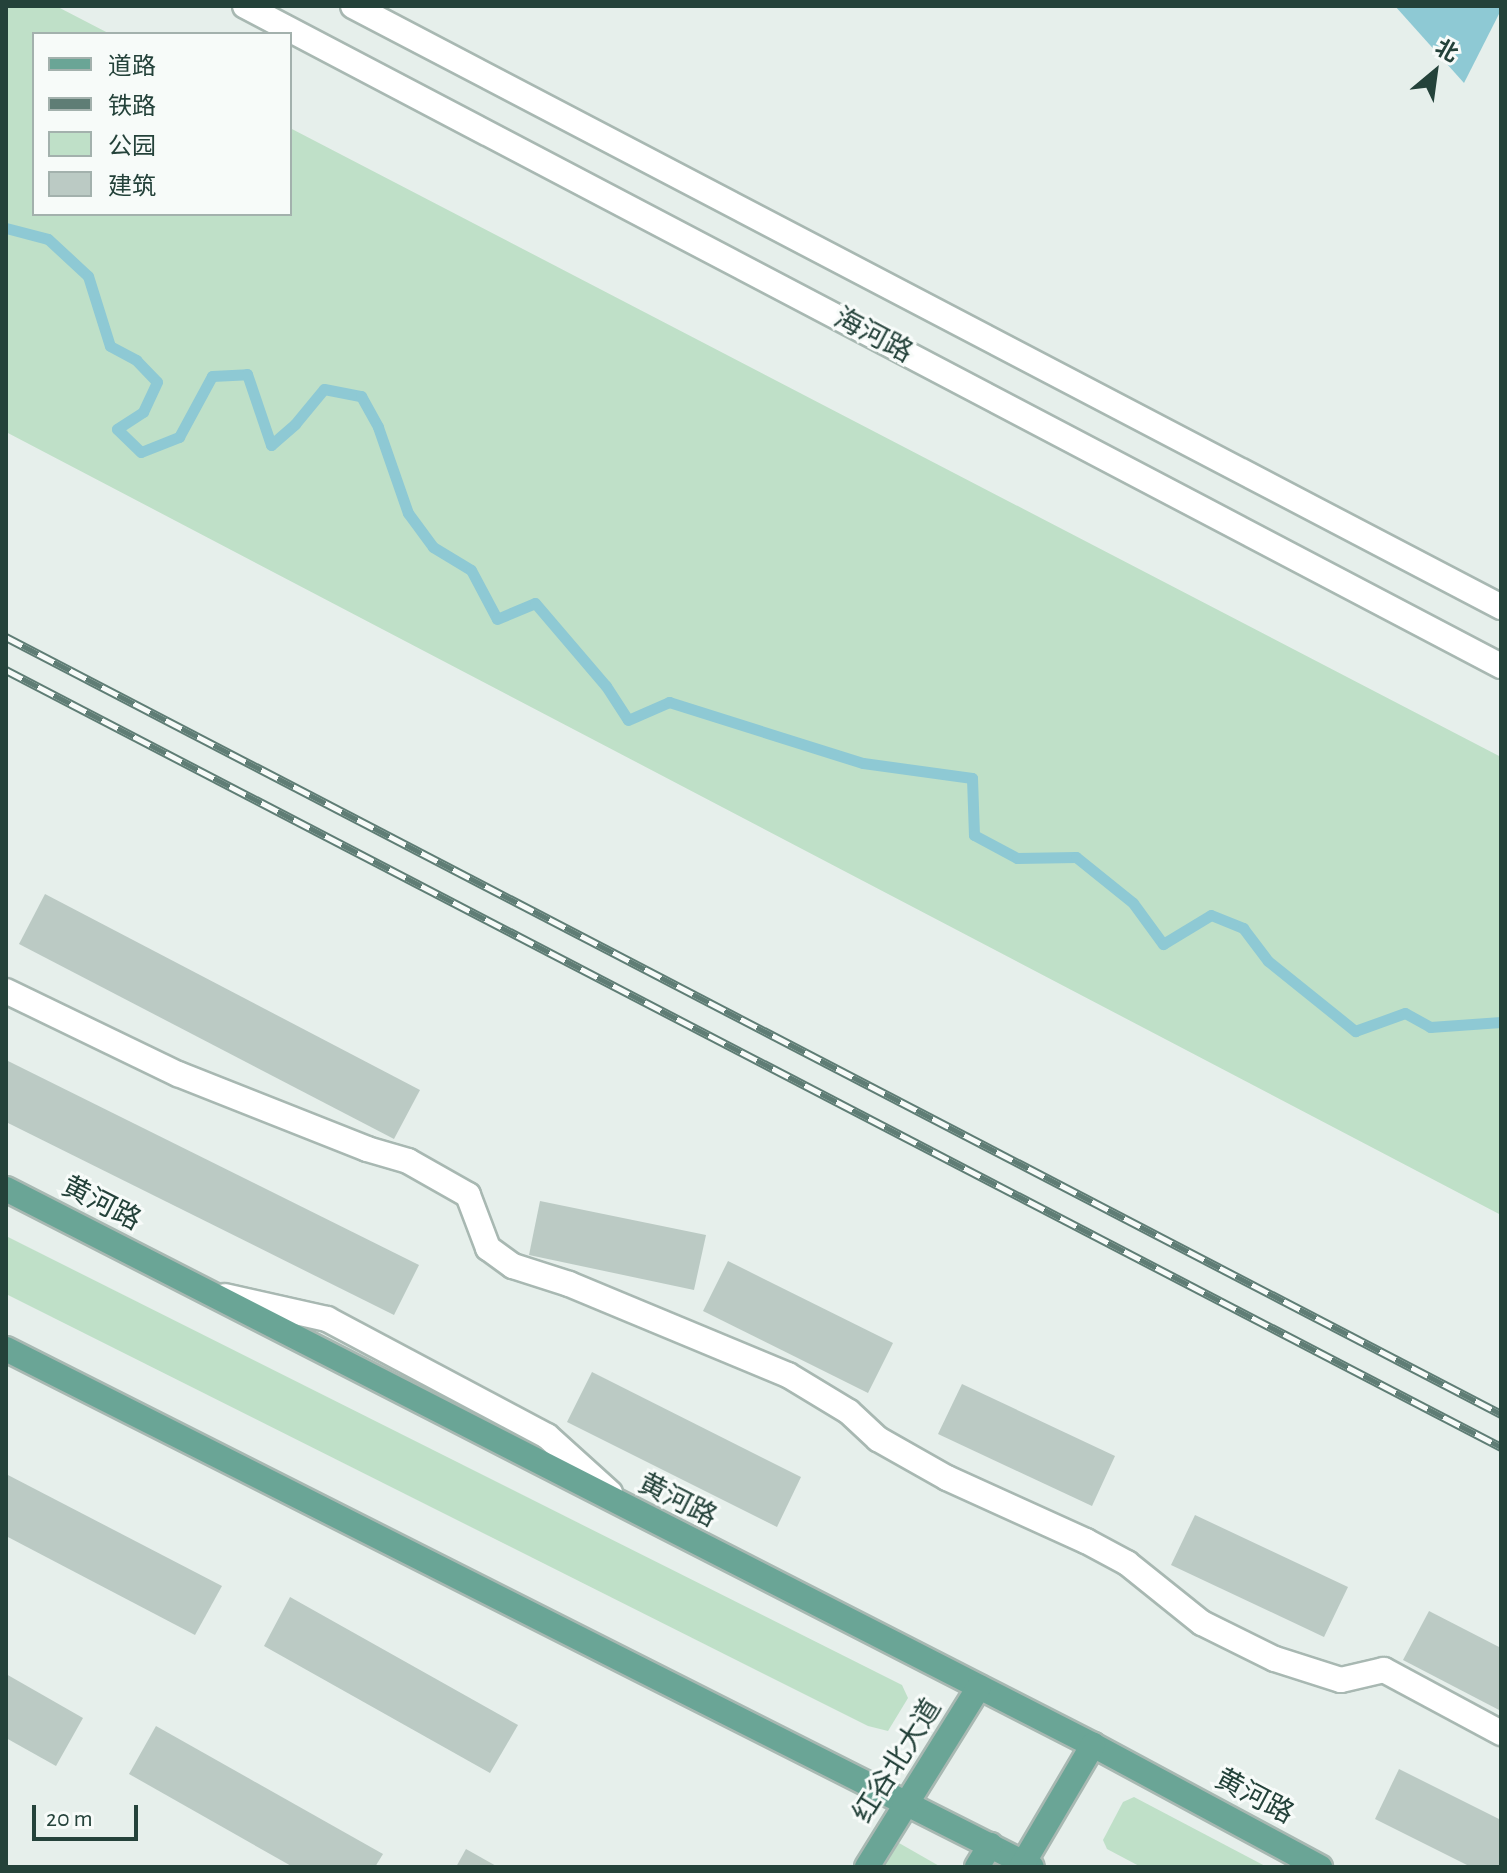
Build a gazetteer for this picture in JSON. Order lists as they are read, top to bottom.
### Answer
{
  "streets": {
    "main road": ["黄河路", "红谷北大道"],
    "street": ["海河路"]
  },
  "crossings": [
    ["黄河路", "红谷北大道"]
  ],
  "legend": [
    "道路",
    "铁路",
    "公园",
    "建筑"
  ],
  "scale_bar": "20 m",
  "north": "top right"
}
